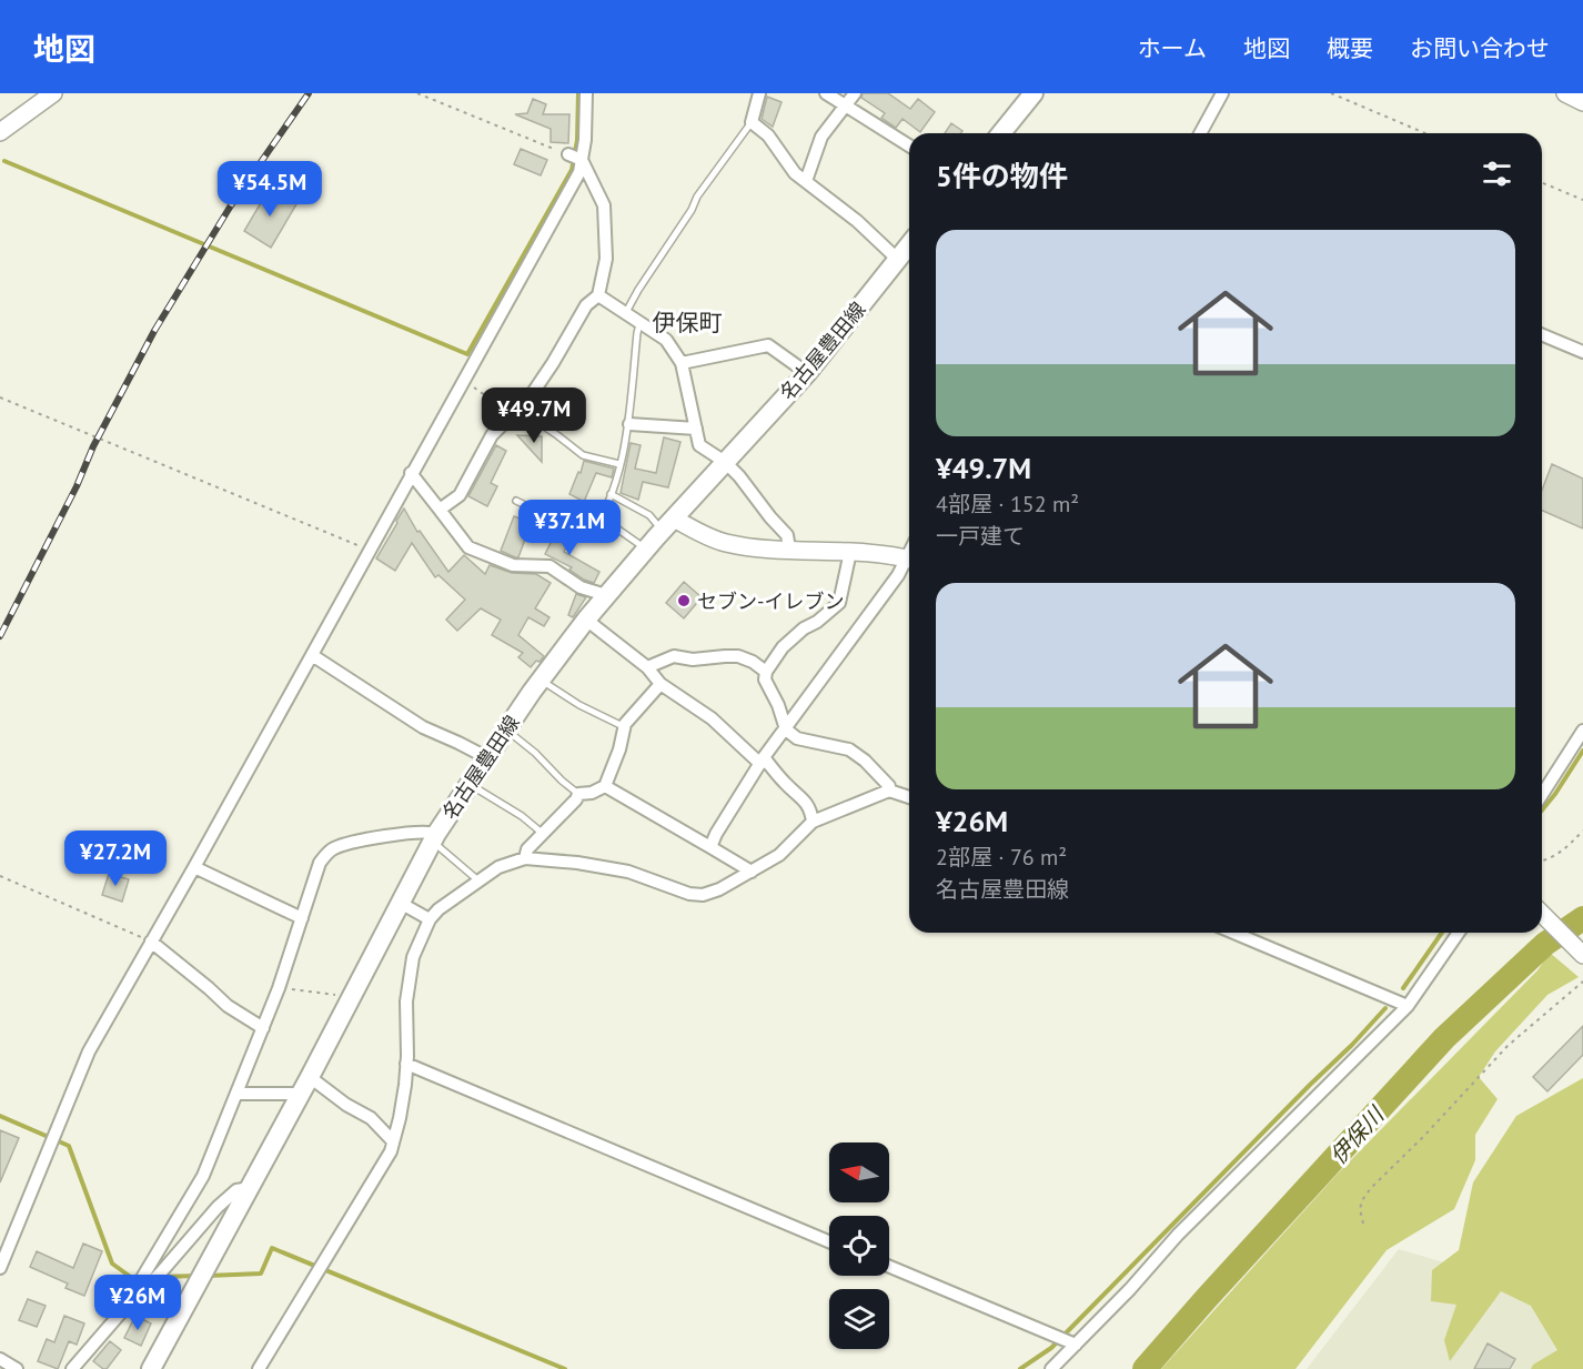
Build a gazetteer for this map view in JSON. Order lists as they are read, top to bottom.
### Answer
{
  "streets": {
    "main road": ["名古屋豊田線"]
  },
  "districts": ["伊保町"],
  "water": ["伊保川"],
  "places": ["セブン-イレブン"],
  "north": "left",
  "page": {
    "header": "地図",
    "nav": [
      "ホーム",
      "地図",
      "概要",
      "お問い合わせ"
    ],
    "heading": "5件の物件",
    "price": [
      "¥54.5M",
      "¥49.7M",
      "¥37.1M",
      "¥27.2M",
      "¥26M"
    ],
    "list": [
      {
        "name": "¥49.7M",
        "note": "4部屋 · 152 m² · 一戸建て"
      },
      {
        "name": "¥26M",
        "note": "2部屋 · 76 m² · 名古屋豊田線"
      }
    ]
  }
}
